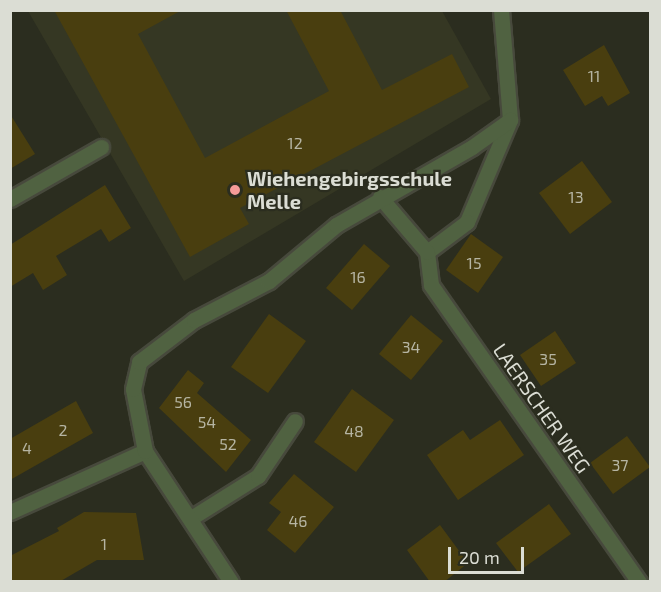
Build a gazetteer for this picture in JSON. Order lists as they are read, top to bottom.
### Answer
{
  "streets": {
    "street": ["LAERSCHER WEG"]
  },
  "places": ["Wiehengebirgsschule Melle"],
  "house_numbers": [
    "11",
    "12",
    "13",
    "15",
    "16",
    "34",
    "35",
    "56",
    "54",
    "2",
    "48",
    "52",
    "4",
    "37",
    "46",
    "1"
  ],
  "scale_bar": "20 m"
}
